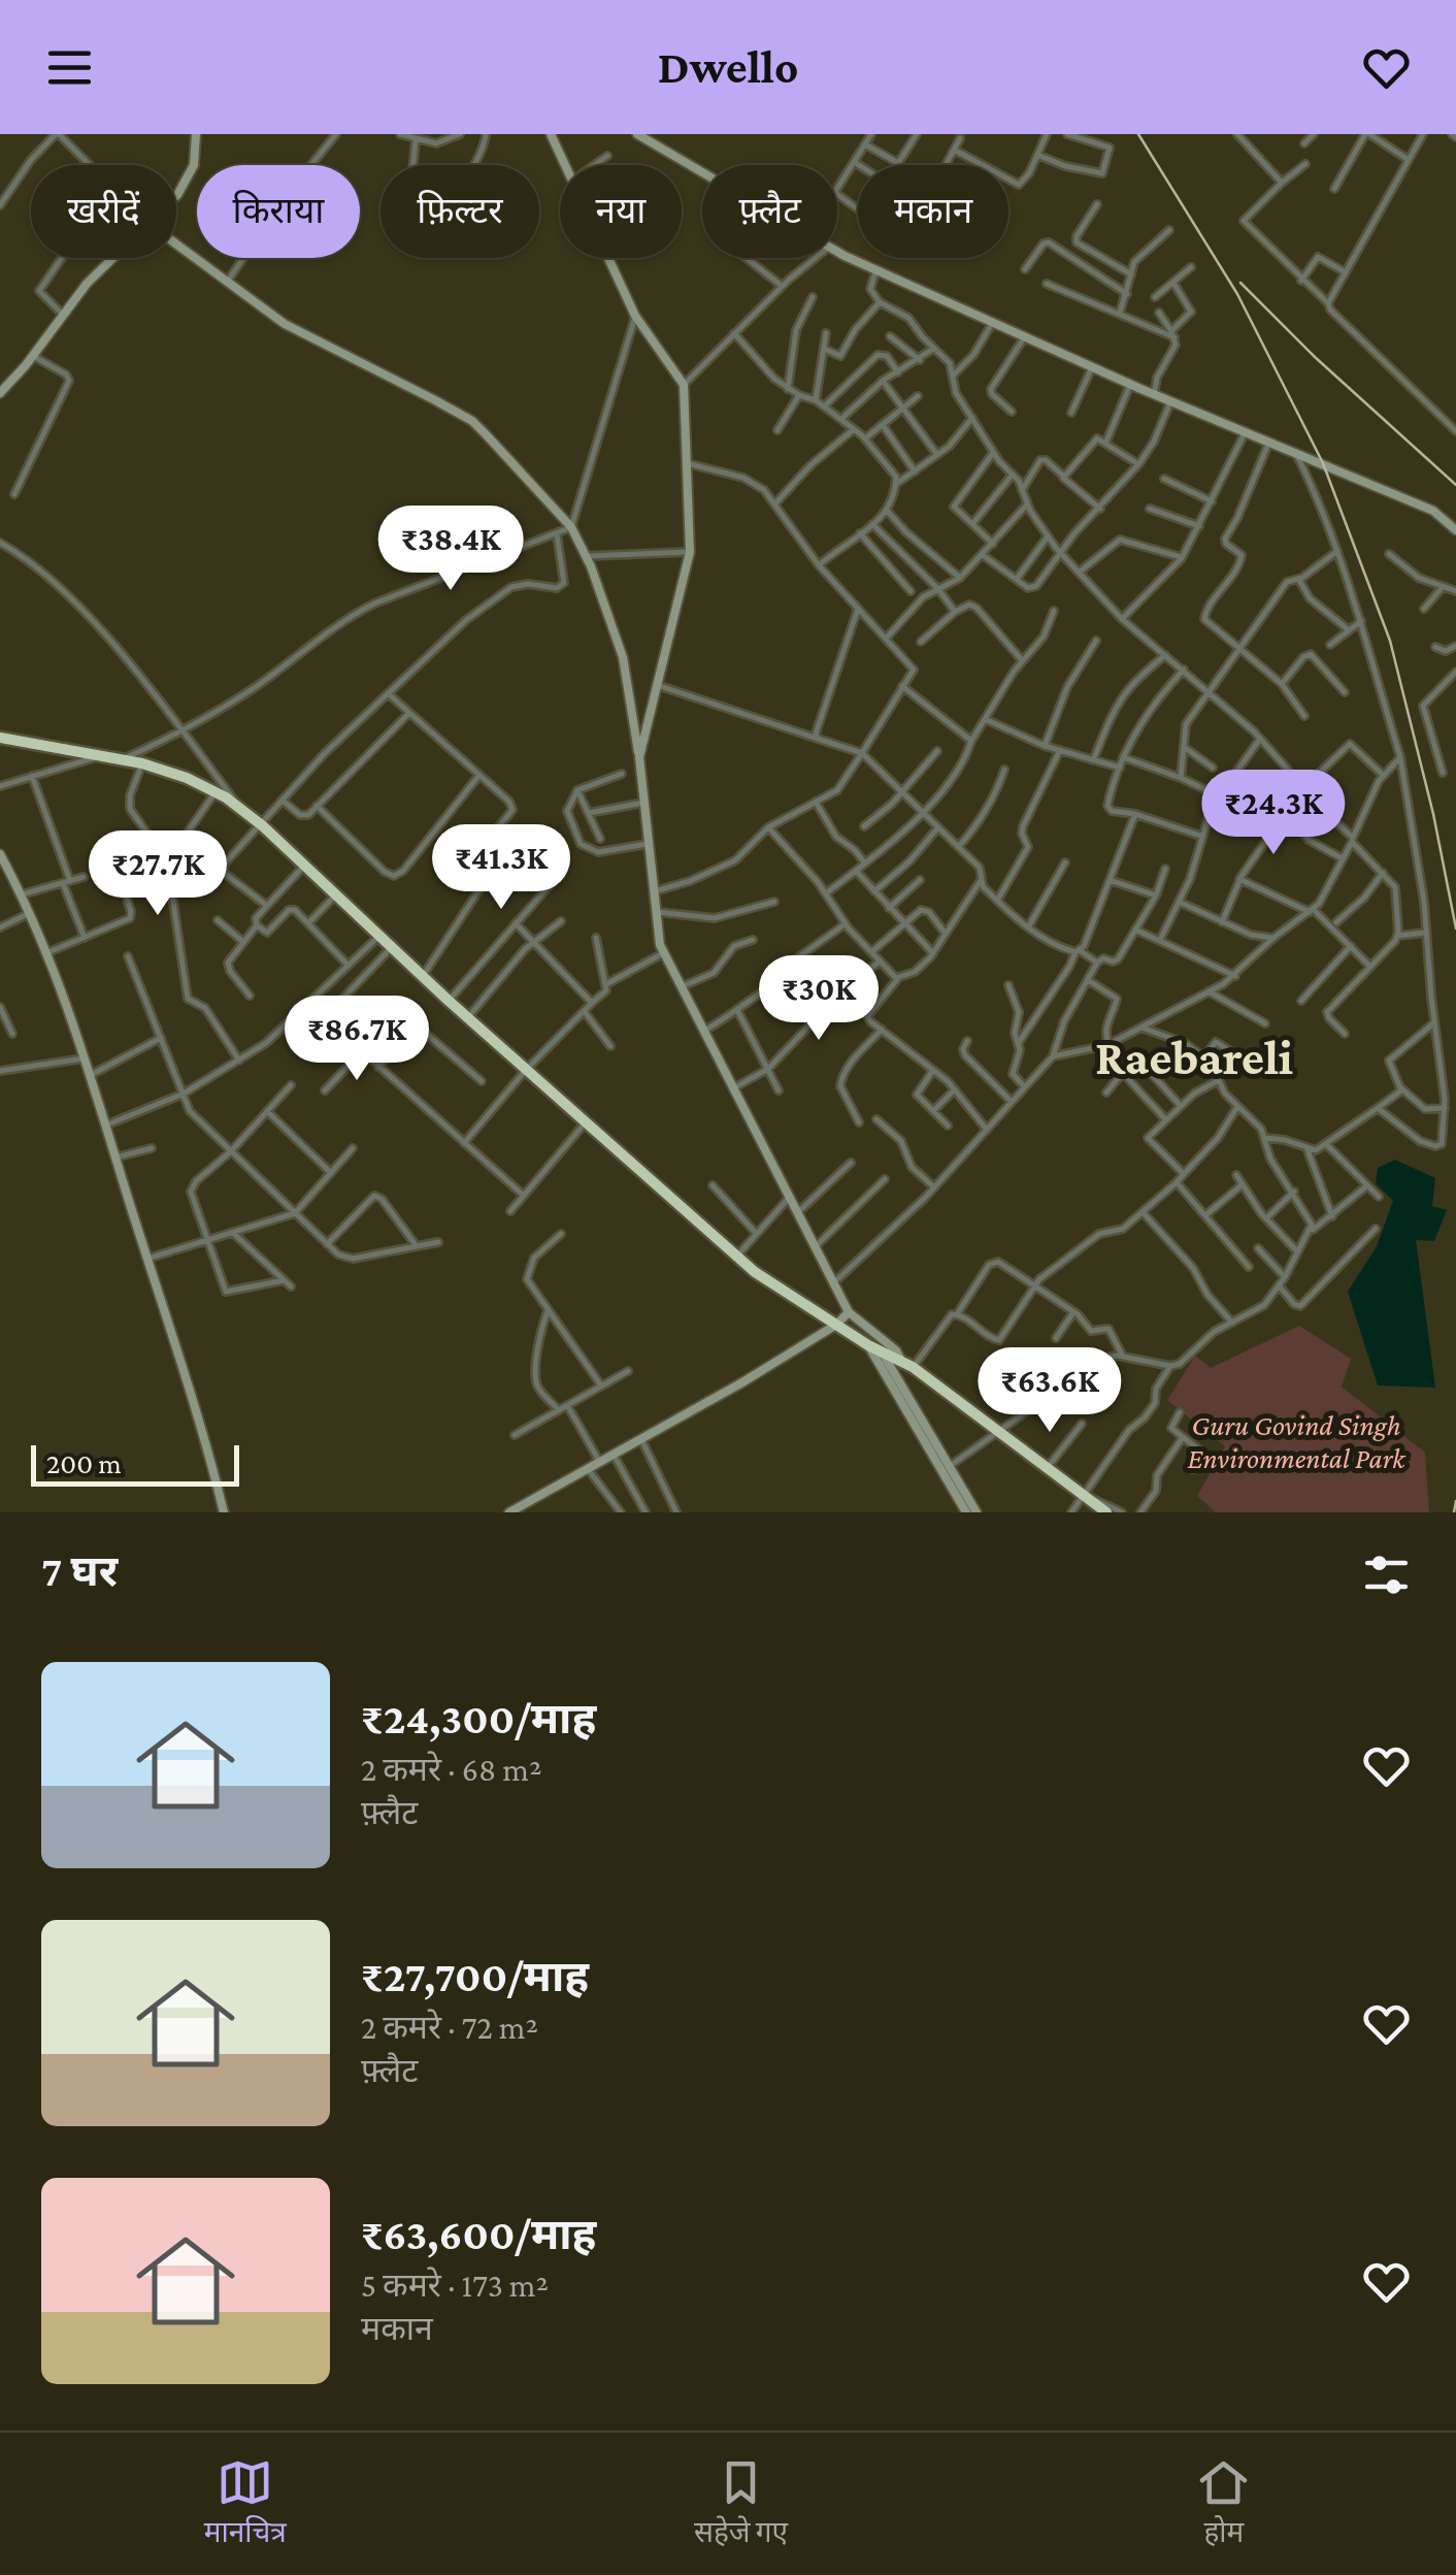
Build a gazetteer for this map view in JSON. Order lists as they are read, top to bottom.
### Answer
{
  "districts": ["Raebareli"],
  "parks": ["Guru Govind Singh Environmental Park"],
  "scale_bar": "200 m",
  "page": {
    "header": "Dwello",
    "chip": [
      "खरीदें",
      "किराया",
      "फ़िल्टर",
      "नया",
      "फ़्लैट",
      "मकान"
    ],
    "price": [
      "₹38.4K",
      "₹24.3K",
      "₹41.3K",
      "₹27.7K",
      "₹30K",
      "₹86.7K",
      "₹63.6K"
    ],
    "scale": "200 m",
    "heading": "7 घर",
    "list": [
      {
        "name": "₹24,300/माह",
        "note": "2 कमरे · 68 m² · फ़्लैट"
      },
      {
        "name": "₹27,700/माह",
        "note": "2 कमरे · 72 m² · फ़्लैट"
      },
      {
        "name": "₹63,600/माह",
        "note": "5 कमरे · 173 m² · मकान"
      }
    ],
    "tabs": ["मानचित्र", "सहेजे गए", "होम"]
  }
}
